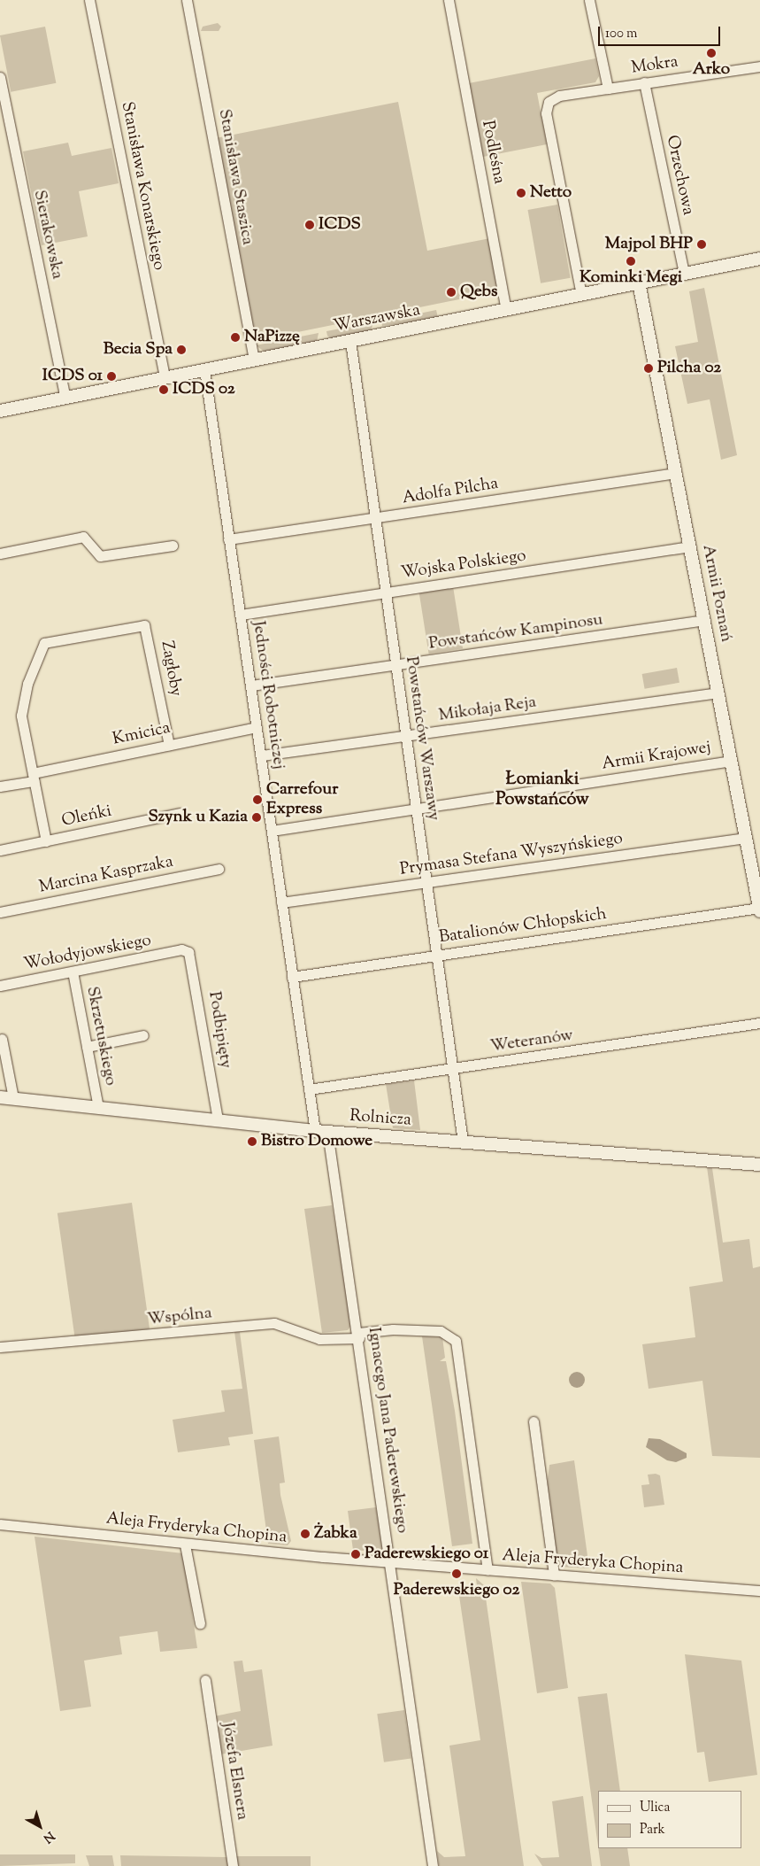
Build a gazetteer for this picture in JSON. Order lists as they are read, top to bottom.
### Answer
{
  "streets": {
    "street": [
      "Mokra",
      "Podleśna",
      "Orzechowa",
      "Stanisława Staszica",
      "Stanisława Konarskiego",
      "Sierakowska",
      "Warszawska",
      "Adolfa Pilcha",
      "Wojska Polskiego",
      "Armii Poznań",
      "Powstańców Kampinosu",
      "Zagłoby",
      "Jedności Robotniczej",
      "Mikołaja Reja",
      "Kmicica",
      "Powstańców Warszawy",
      "Armii Krajowej",
      "Oleńki",
      "Prymasa Stefana Wyszyńskiego",
      "Marcina Kasprzaka",
      "Batalionów Chłopskich",
      "Wołodyjowskiego",
      "Podbipięty",
      "Skrzetuskiego",
      "Weteranów",
      "Rolnicza",
      "Wspólna",
      "Ignacego Jana Paderewskiego",
      "Aleja Fryderyka Chopina",
      "Józefa Elsnera"
    ]
  },
  "crossings": [
    ["Mokra", "Orzechowa"],
    ["Mokra", "Warszawska"],
    ["Podleśna", "Warszawska"],
    ["Orzechowa", "Warszawska"],
    ["Stanisława Staszica", "Warszawska"],
    ["Stanisława Konarskiego", "Warszawska"],
    ["Sierakowska", "Warszawska"],
    ["Warszawska", "Armii Poznań"],
    ["Warszawska", "Jedności Robotniczej"],
    ["Warszawska", "Powstańców Warszawy"],
    ["Adolfa Pilcha", "Armii Poznań"],
    ["Adolfa Pilcha", "Jedności Robotniczej"],
    ["Adolfa Pilcha", "Powstańców Warszawy"],
    ["Wojska Polskiego", "Armii Poznań"],
    ["Wojska Polskiego", "Jedności Robotniczej"],
    ["Wojska Polskiego", "Powstańców Warszawy"],
    ["Armii Poznań", "Powstańców Kampinosu"],
    ["Armii Poznań", "Mikołaja Reja"],
    ["Armii Poznań", "Armii Krajowej"],
    ["Armii Poznań", "Prymasa Stefana Wyszyńskiego"],
    ["Armii Poznań", "Batalionów Chłopskich"],
    ["Powstańców Kampinosu", "Jedności Robotniczej"],
    ["Powstańców Kampinosu", "Powstańców Warszawy"],
    ["Zagłoby", "Kmicica"],
    ["Jedności Robotniczej", "Mikołaja Reja"],
    ["Jedności Robotniczej", "Kmicica"],
    ["Jedności Robotniczej", "Armii Krajowej"],
    ["Jedności Robotniczej", "Prymasa Stefana Wyszyńskiego"],
    ["Jedności Robotniczej", "Batalionów Chłopskich"],
    ["Jedności Robotniczej", "Weteranów"],
    ["Jedności Robotniczej", "Rolnicza"],
    ["Mikołaja Reja", "Powstańców Warszawy"],
    ["Powstańców Warszawy", "Armii Krajowej"],
    ["Powstańców Warszawy", "Prymasa Stefana Wyszyńskiego"],
    ["Powstańców Warszawy", "Batalionów Chłopskich"],
    ["Powstańców Warszawy", "Weteranów"],
    ["Powstańców Warszawy", "Rolnicza"],
    ["Wołodyjowskiego", "Podbipięty"],
    ["Wołodyjowskiego", "Skrzetuskiego"],
    ["Podbipięty", "Rolnicza"],
    ["Skrzetuskiego", "Rolnicza"],
    ["Rolnicza", "Ignacego Jana Paderewskiego"],
    ["Wspólna", "Ignacego Jana Paderewskiego"],
    ["Wspólna", "Aleja Fryderyka Chopina"],
    ["Ignacego Jana Paderewskiego", "Aleja Fryderyka Chopina"]
  ],
  "districts": ["Łomianki Powstańców"],
  "places": [
    "Arko",
    "Netto",
    "ICDS",
    "Majpol BHP",
    "Kominki Megi",
    "Qebs",
    "NaPizzę",
    "Becia Spa",
    "Pilcha 02",
    "ICDS 01",
    "ICDS 02",
    "Carrefour Express",
    "Szynk u Kazia",
    "Bistro Domowe",
    "Żabka",
    "Paderewskiego 01",
    "Paderewskiego 02"
  ],
  "legend": ["Ulica", "Park"],
  "scale_bar": "100 m",
  "north": "bottom right"
}
